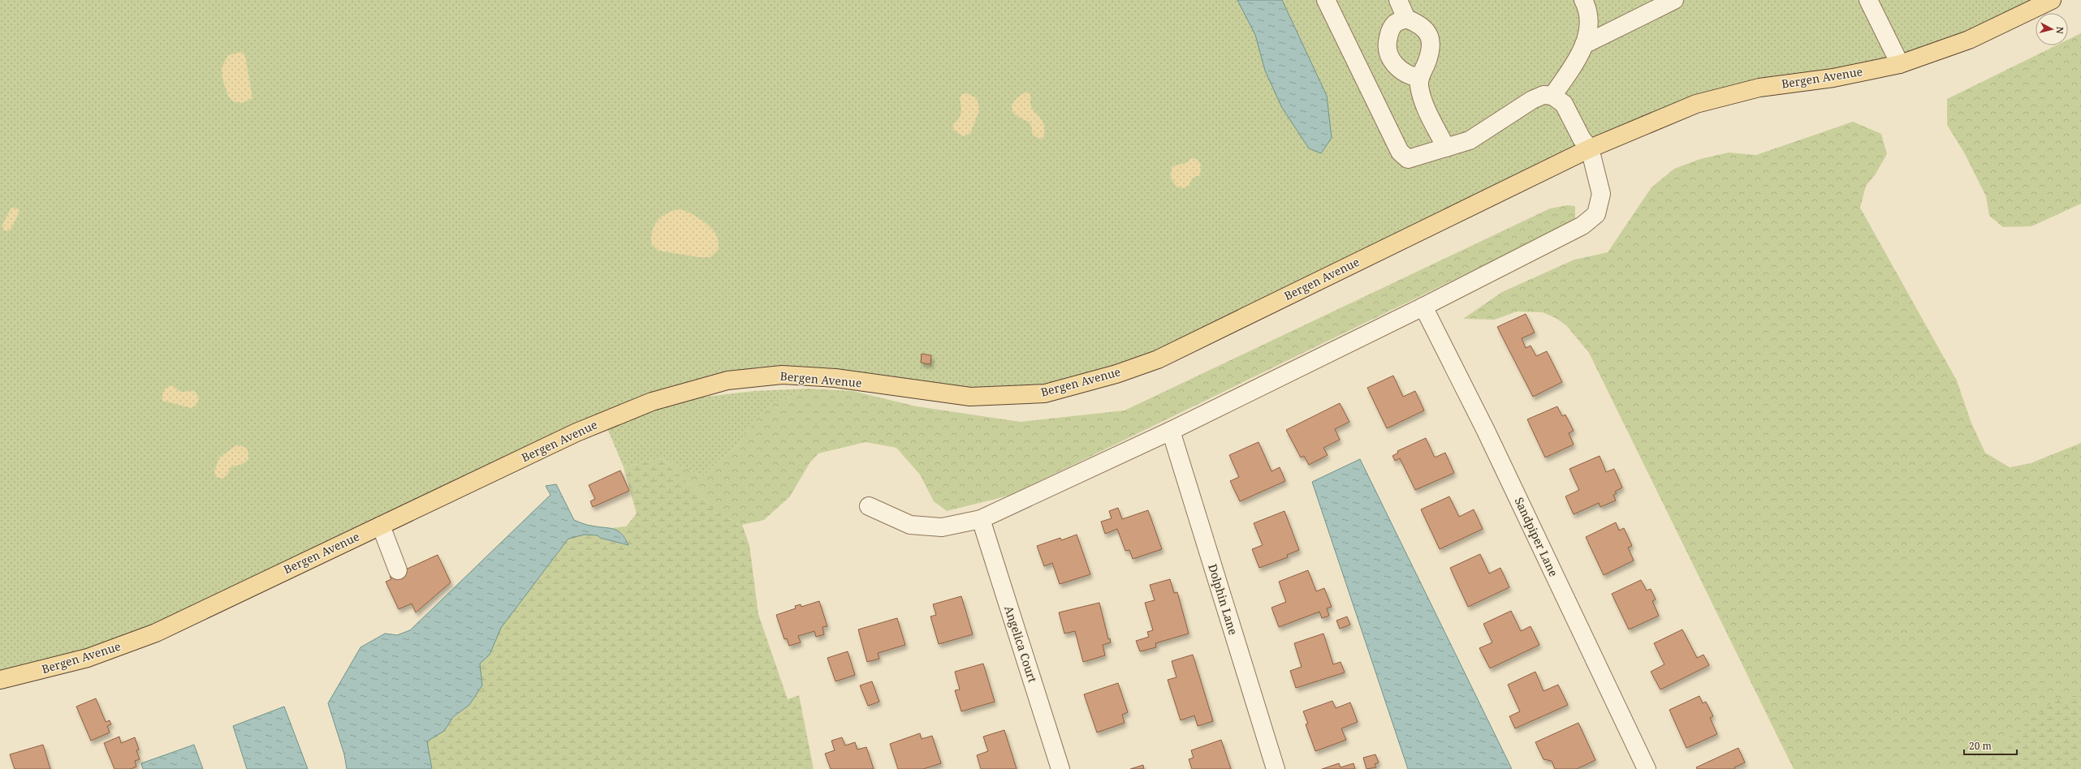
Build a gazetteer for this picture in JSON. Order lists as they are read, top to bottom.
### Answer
{
  "streets": {
    "main road": ["Bergen Avenue"],
    "street": ["Sandpiper Lane", "Dolphin Lane", "Angelica Court"]
  },
  "scale_bar": "20 m",
  "north": "right"
}
